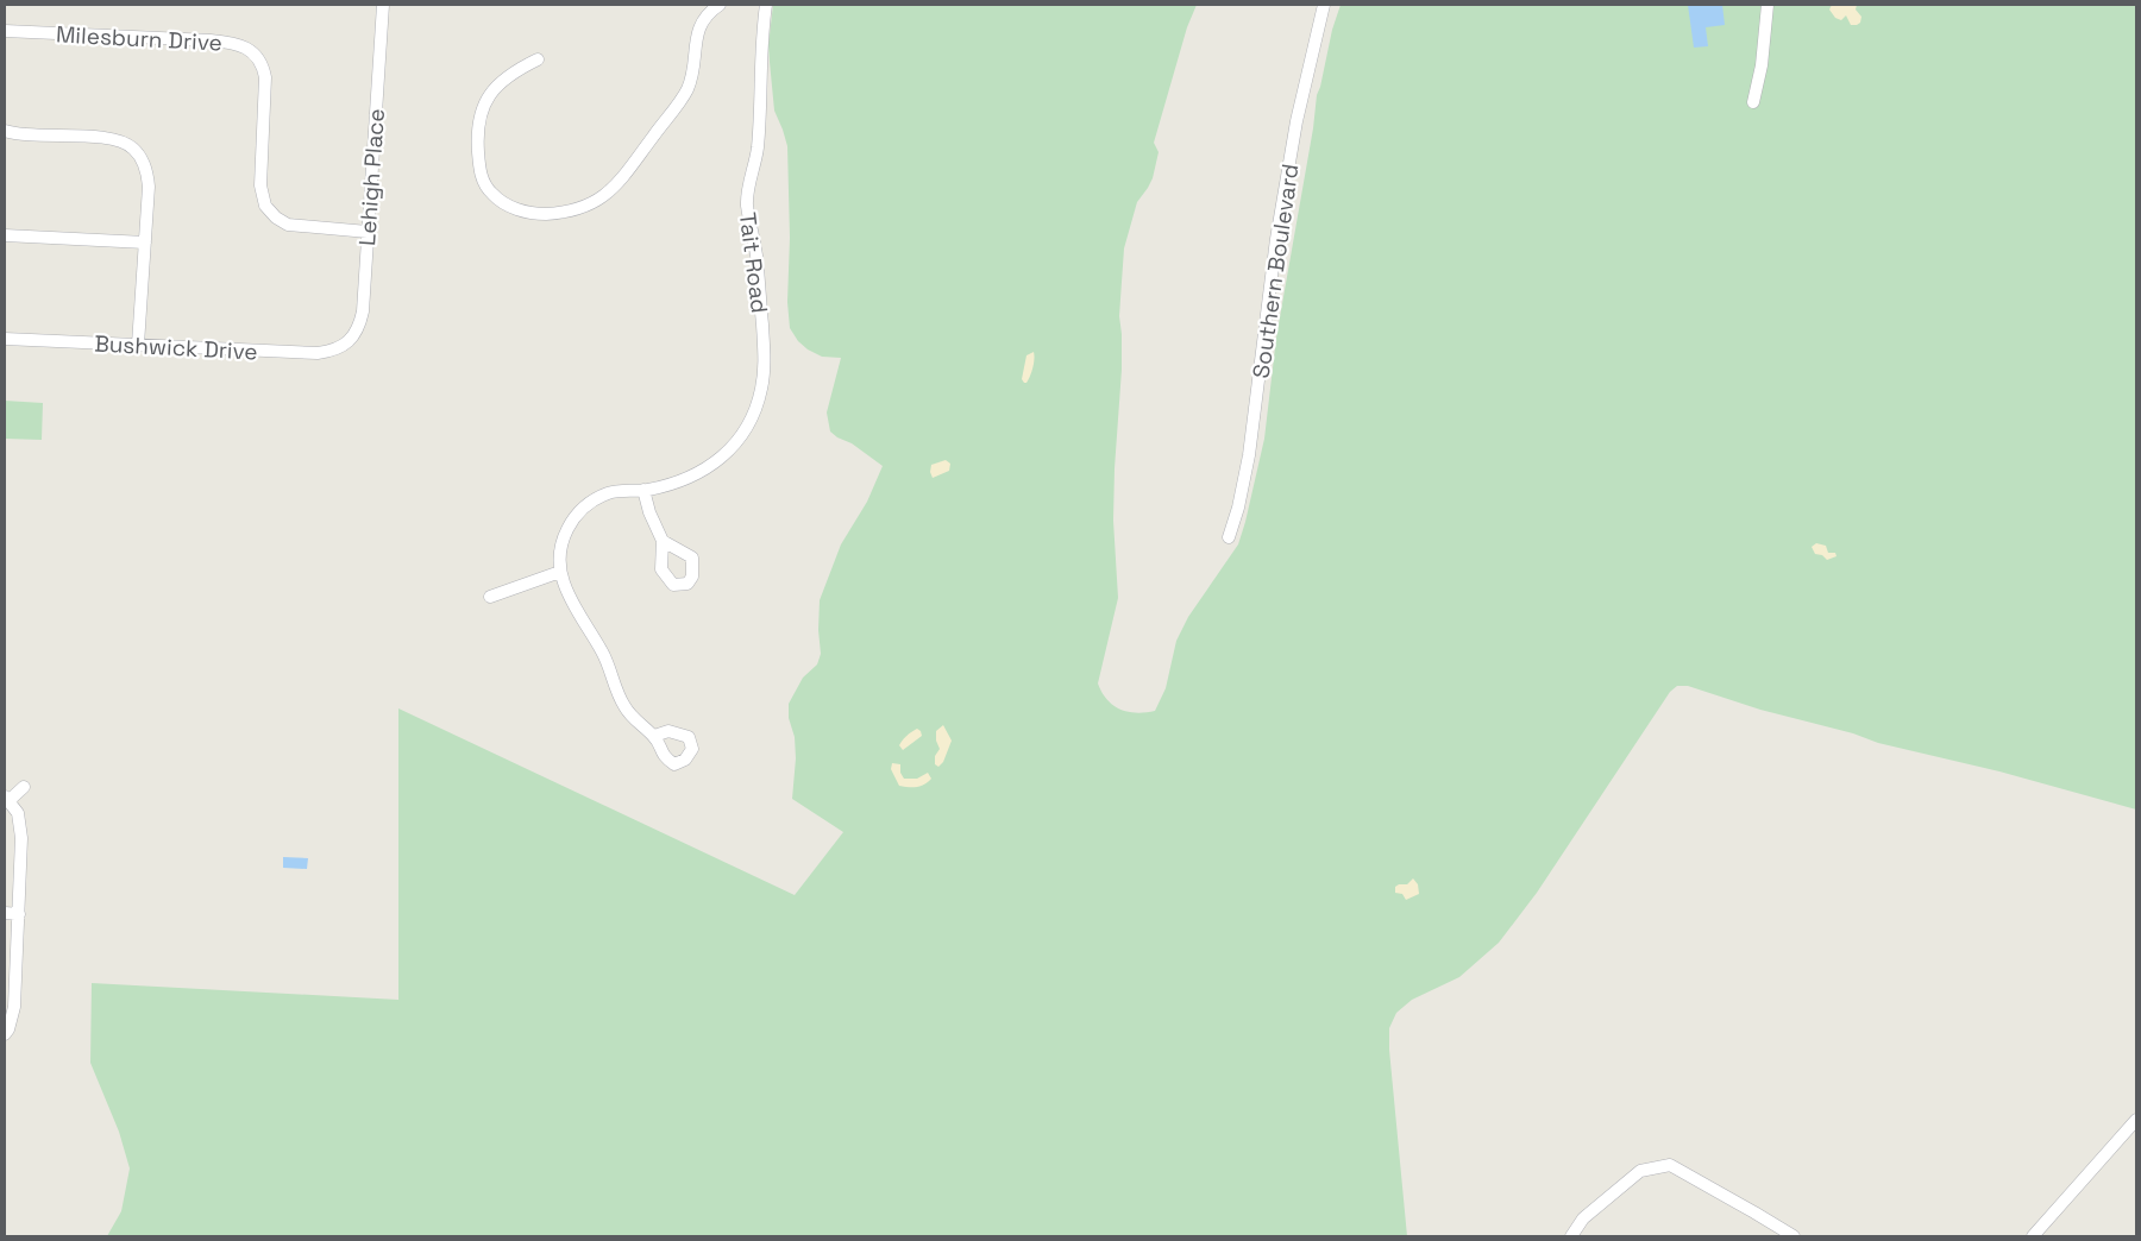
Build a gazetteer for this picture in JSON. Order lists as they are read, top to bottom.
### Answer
{
  "streets": {
    "street": [
      "Milesburn Drive",
      "Lehigh Place",
      "Tait Road",
      "Southern Boulevard",
      "Bushwick Drive"
    ]
  },
  "crossings": [
    ["Milesburn Drive", "Lehigh Place"],
    ["Lehigh Place", "Bushwick Drive"]
  ]
}
